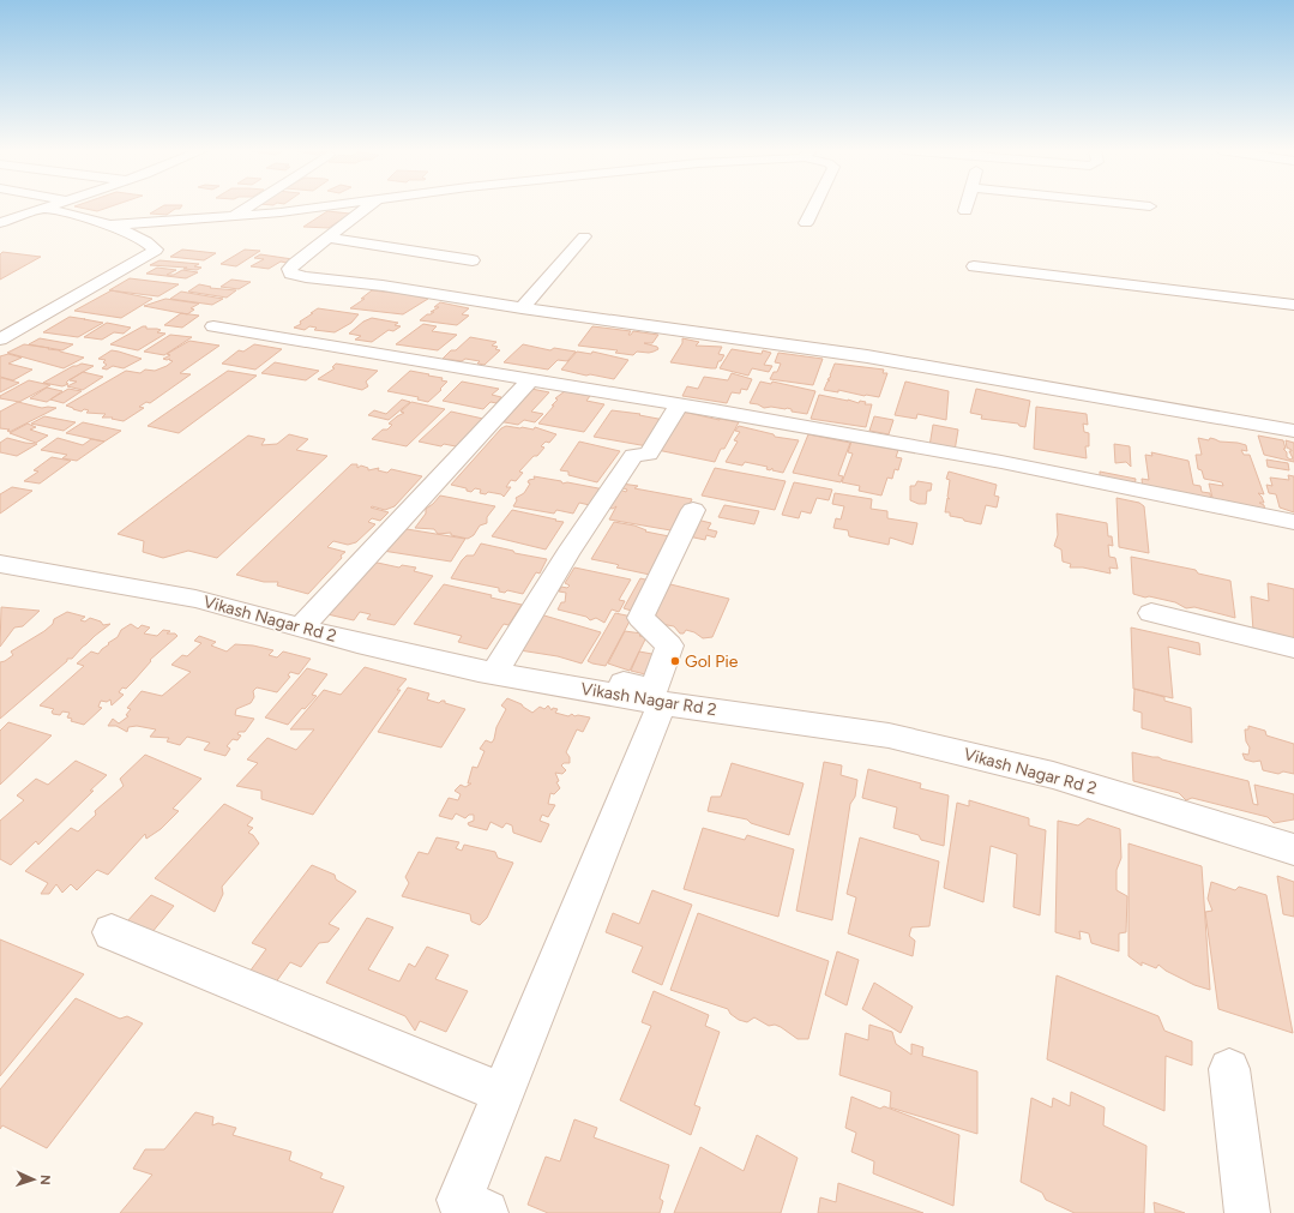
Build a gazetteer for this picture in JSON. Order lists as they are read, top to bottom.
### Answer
{
  "streets": {
    "street": ["Vikash Nagar Rd 2"]
  },
  "places": ["Gol Pie"],
  "north": "right"
}
